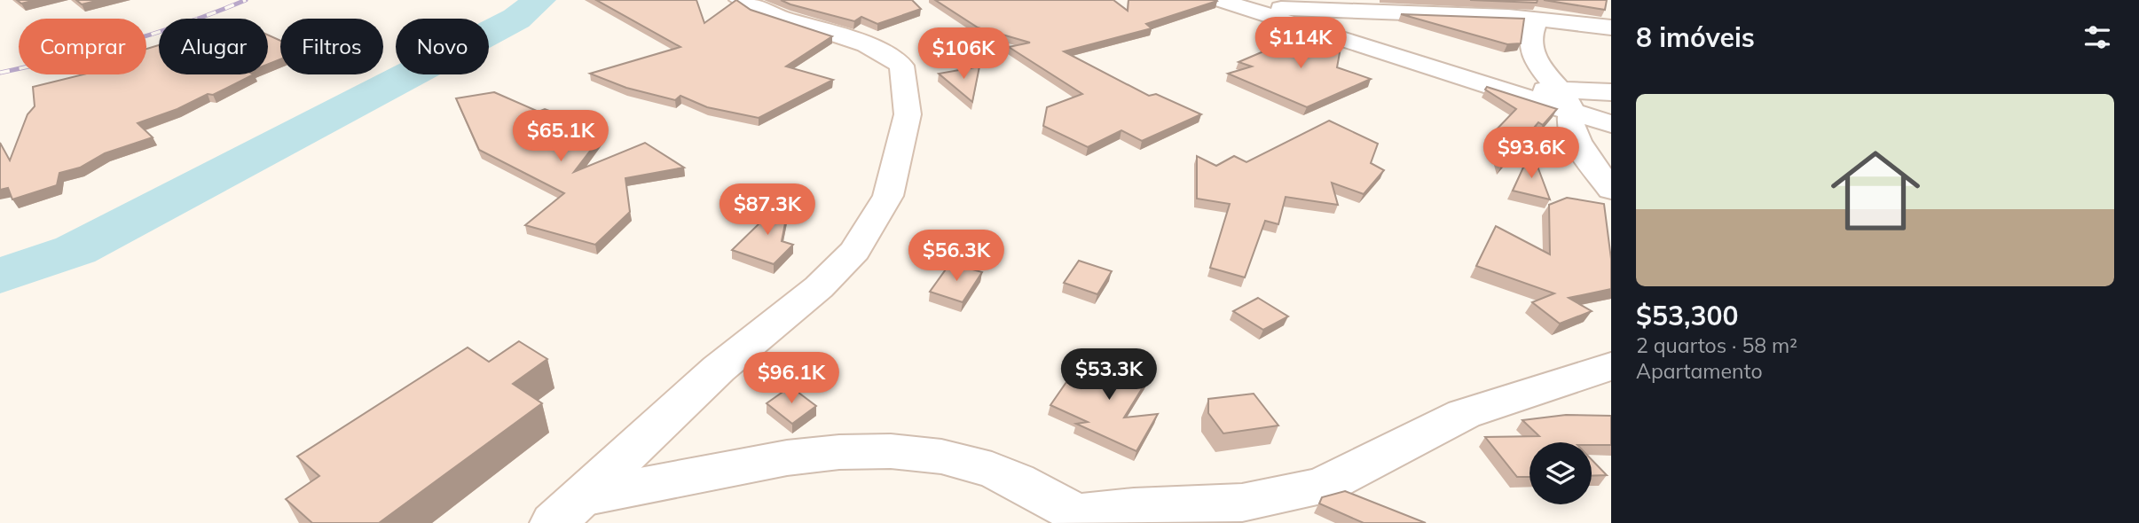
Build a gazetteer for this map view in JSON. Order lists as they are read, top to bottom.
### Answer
{
  "page": {
    "heading": "8 imóveis",
    "price": [
      "$114K",
      "$106K",
      "$65.1K",
      "$93.6K",
      "$87.3K",
      "$56.3K",
      "$53.3K",
      "$96.1K"
    ],
    "chip": [
      "Comprar",
      "Alugar",
      "Filtros",
      "Novo"
    ],
    "list": [
      {
        "name": "$53,300",
        "note": "2 quartos · 58 m² · Apartamento"
      }
    ]
  }
}
